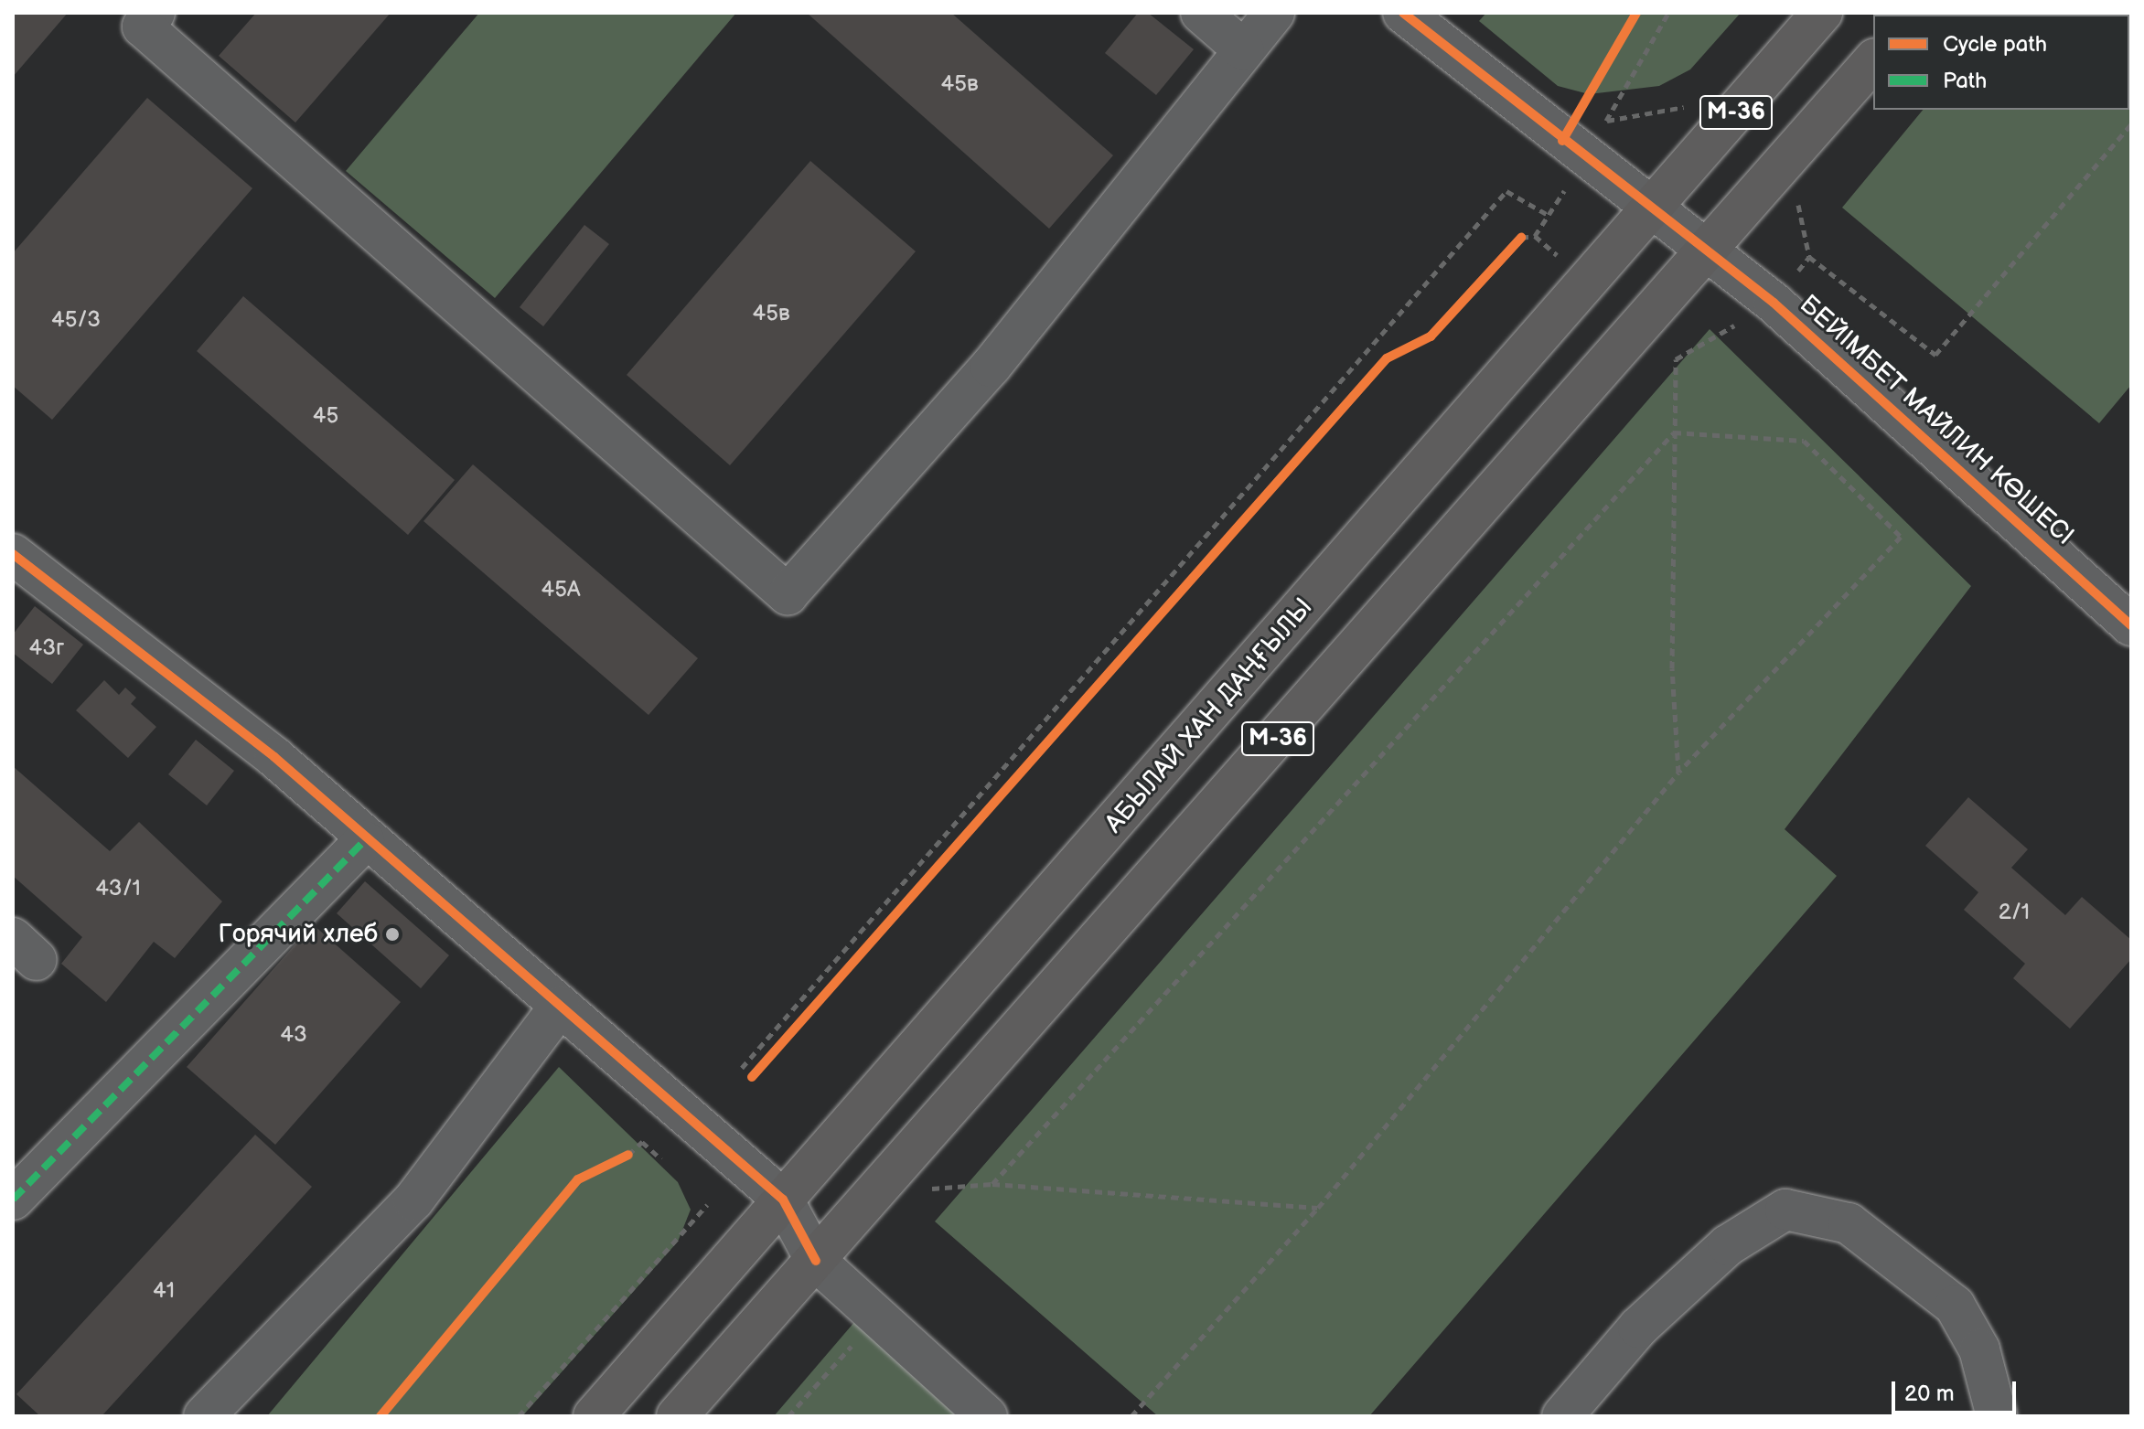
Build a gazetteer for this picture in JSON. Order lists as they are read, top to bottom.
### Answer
{
  "streets": {
    "main road": ["M-36", "АБЫЛАЙ ХАН ДАҢҒЫЛЫ"],
    "street": ["БЕЙІМБЕТ МАЙЛИН КӨШЕСІ"]
  },
  "crossings": [
    ["M-36", "БЕЙІМБЕТ МАЙЛИН КӨШЕСІ"],
    ["БЕЙІМБЕТ МАЙЛИН КӨШЕСІ", "АБЫЛАЙ ХАН ДАҢҒЫЛЫ"]
  ],
  "places": ["Горячий хлеб"],
  "house_numbers": [
    "45в",
    "45в",
    "45/3",
    "45",
    "45А",
    "43г",
    "43/1",
    "2/1",
    "43",
    "41"
  ],
  "legend": ["Cycle path", "Path"],
  "scale_bar": "20 m"
}
